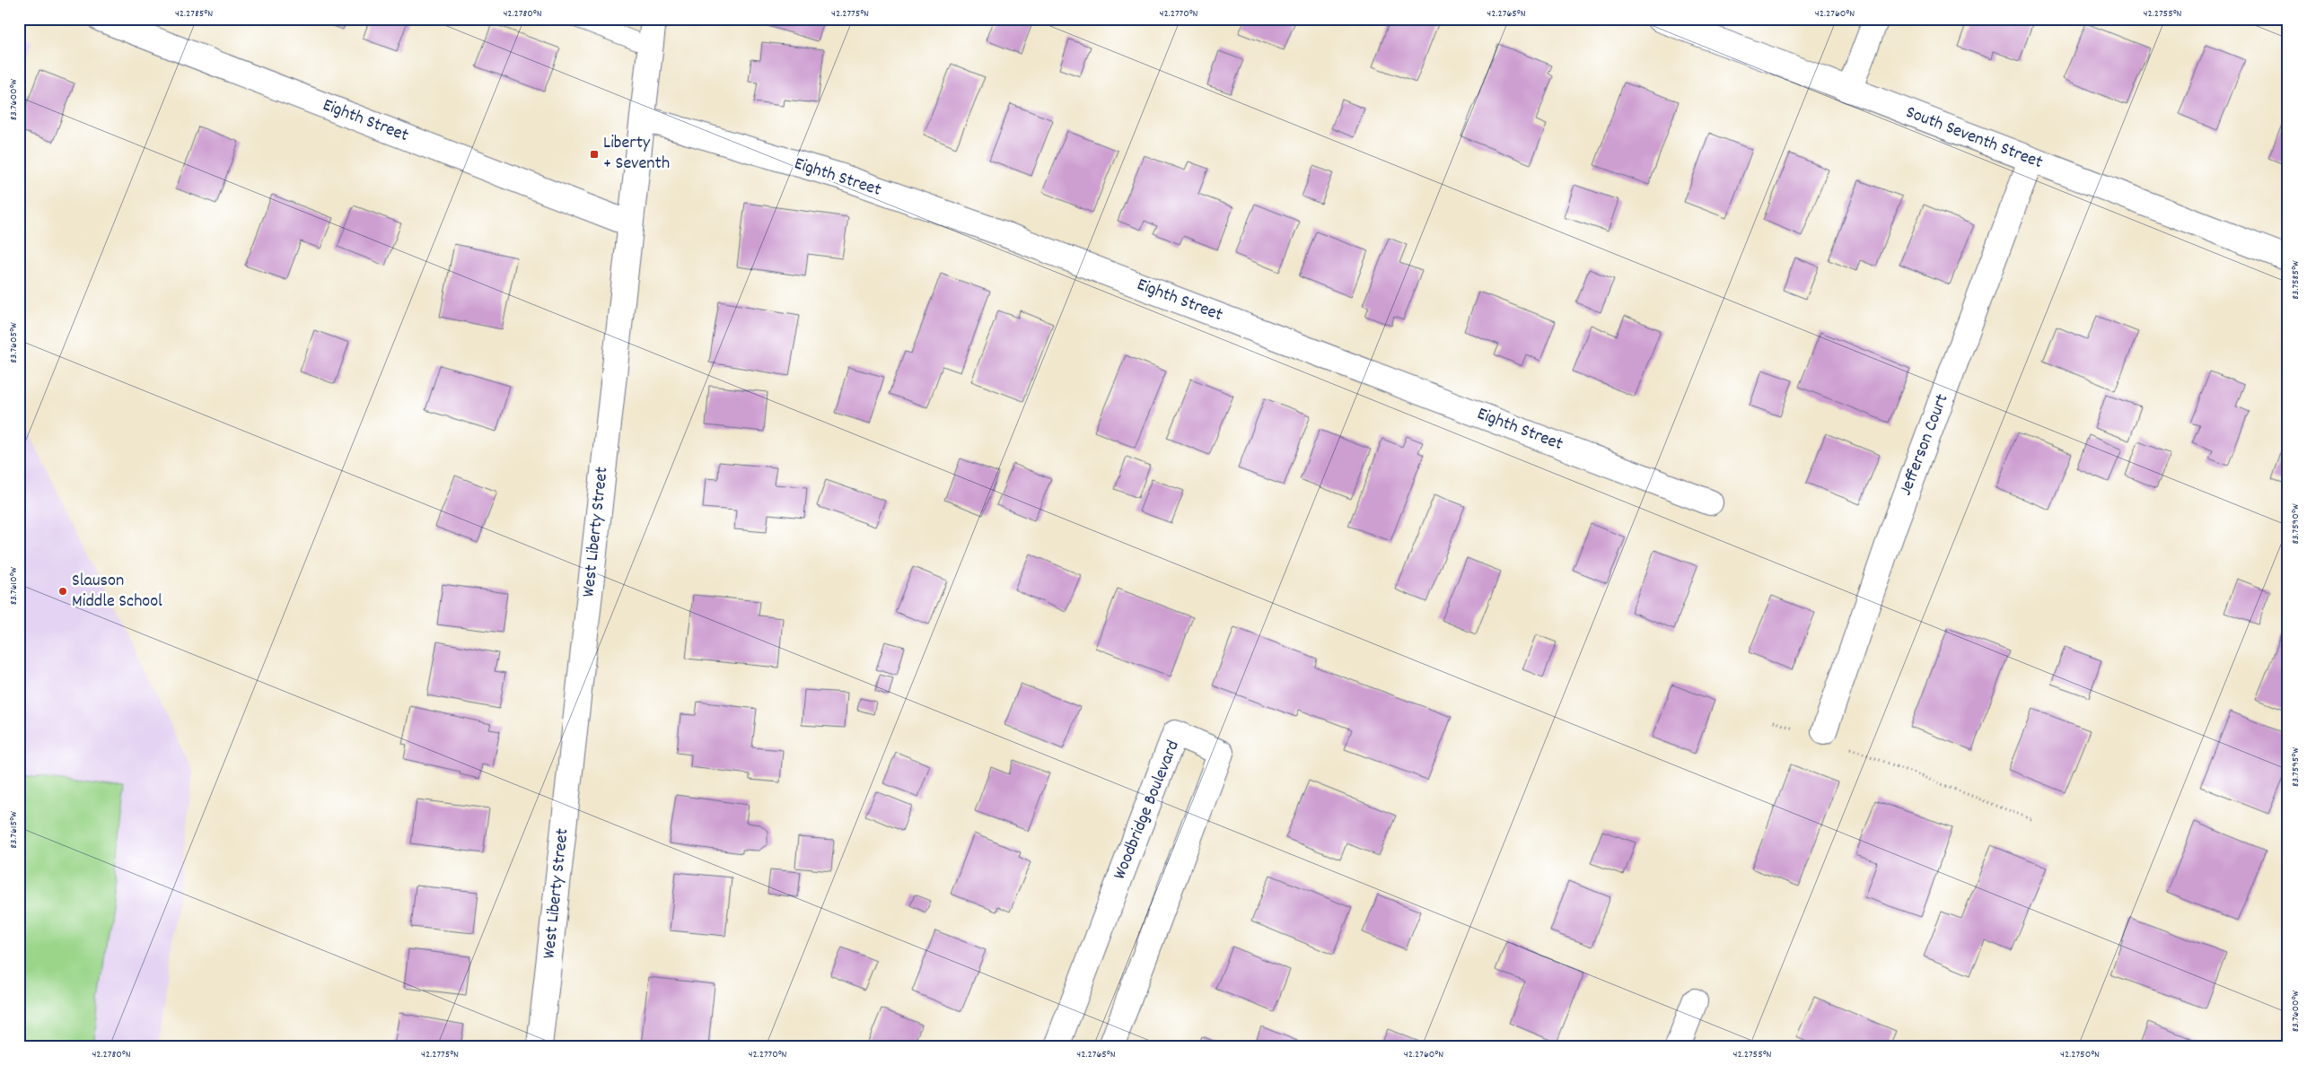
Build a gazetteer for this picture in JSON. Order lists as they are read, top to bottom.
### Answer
{
  "streets": {
    "street": [
      "Eighth Street",
      "South Seventh Street",
      "Jefferson Court",
      "West Liberty Street",
      "Woodbridge Boulevard"
    ]
  },
  "crossings": [
    ["Eighth Street", "West Liberty Street"],
    ["South Seventh Street", "Jefferson Court"]
  ],
  "places": {
    "transit": ["Liberty + Seventh"],
    "other": ["Slauson Middle School"]
  },
  "coordinates": [
    "42.2785°N",
    "42.2780°N",
    "42.2775°N",
    "42.2770°N",
    "42.2765°N",
    "42.2760°N",
    "42.2755°N",
    "83.7600°W",
    "83.7585°W",
    "83.7605°W",
    "83.7590°W",
    "83.7610°W",
    "83.7595°W",
    "83.7615°W",
    "42.2750°N"
  ]
}
